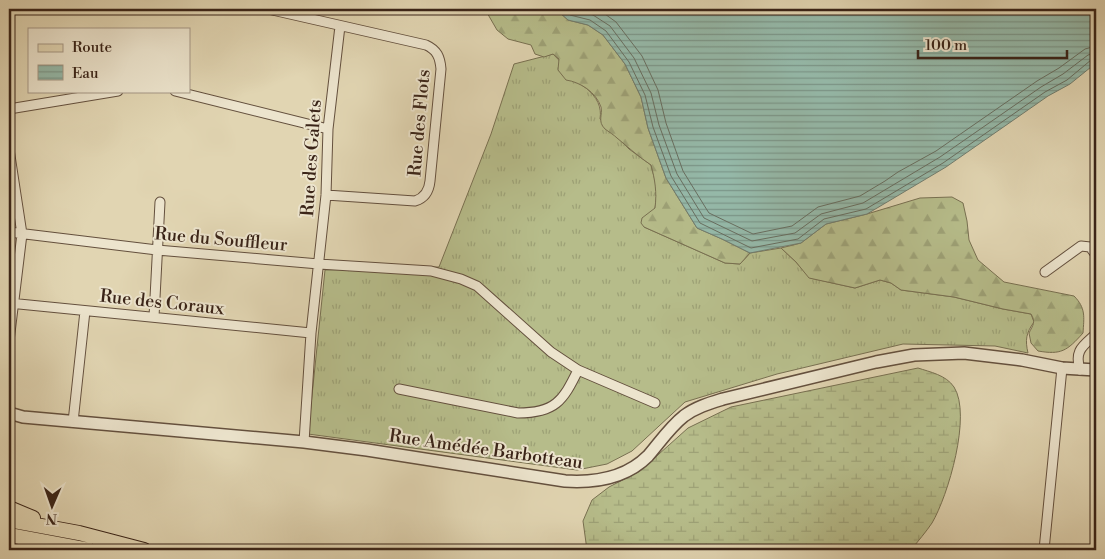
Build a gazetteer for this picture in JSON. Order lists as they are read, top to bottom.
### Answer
{
  "streets": {
    "street": [
      "Rue des Flots",
      "Rue des Galets",
      "Rue du Souffleur",
      "Rue des Coraux",
      "Rue Amédée Barbotteau"
    ]
  },
  "crossings": [
    ["Rue des Flots", "Rue des Galets"],
    ["Rue des Galets", "Rue du Souffleur"],
    ["Rue des Galets", "Rue des Coraux"],
    ["Rue des Galets", "Rue Amédée Barbotteau"]
  ],
  "legend": ["Route", "Eau"],
  "scale_bar": "100 m",
  "north": "bottom"
}
